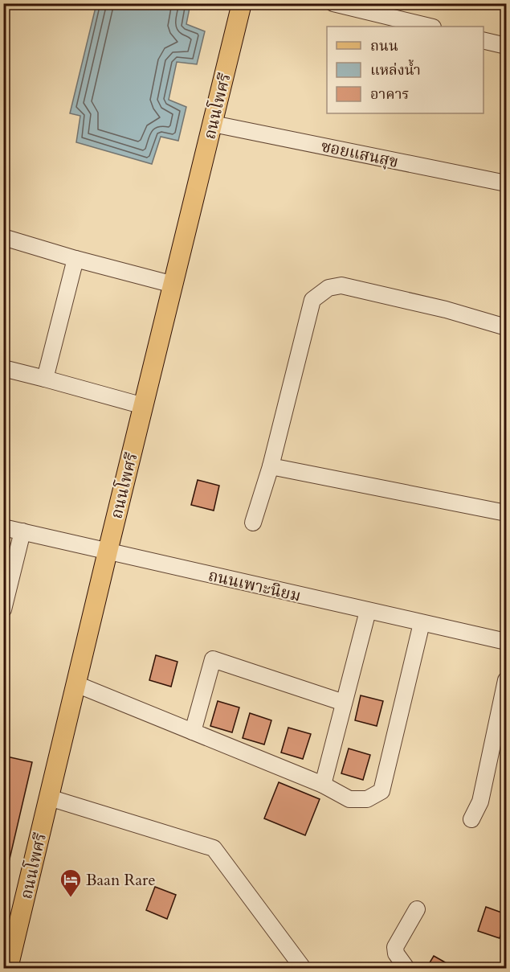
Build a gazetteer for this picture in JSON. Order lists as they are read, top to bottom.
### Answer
{
  "streets": {
    "main road": ["ถนนโพศรี"],
    "street": ["ซอยแสนสุข", "ถนนเพาะนิยม"]
  },
  "crossings": [
    ["ถนนโพศรี", "ซอยแสนสุข"],
    ["ถนนโพศรี", "ถนนเพาะนิยม"]
  ],
  "places": {
    "hotel": ["Baan Rare"]
  },
  "legend": ["ถนน", "แหล่งน้ำ", "อาคาร"]
}
